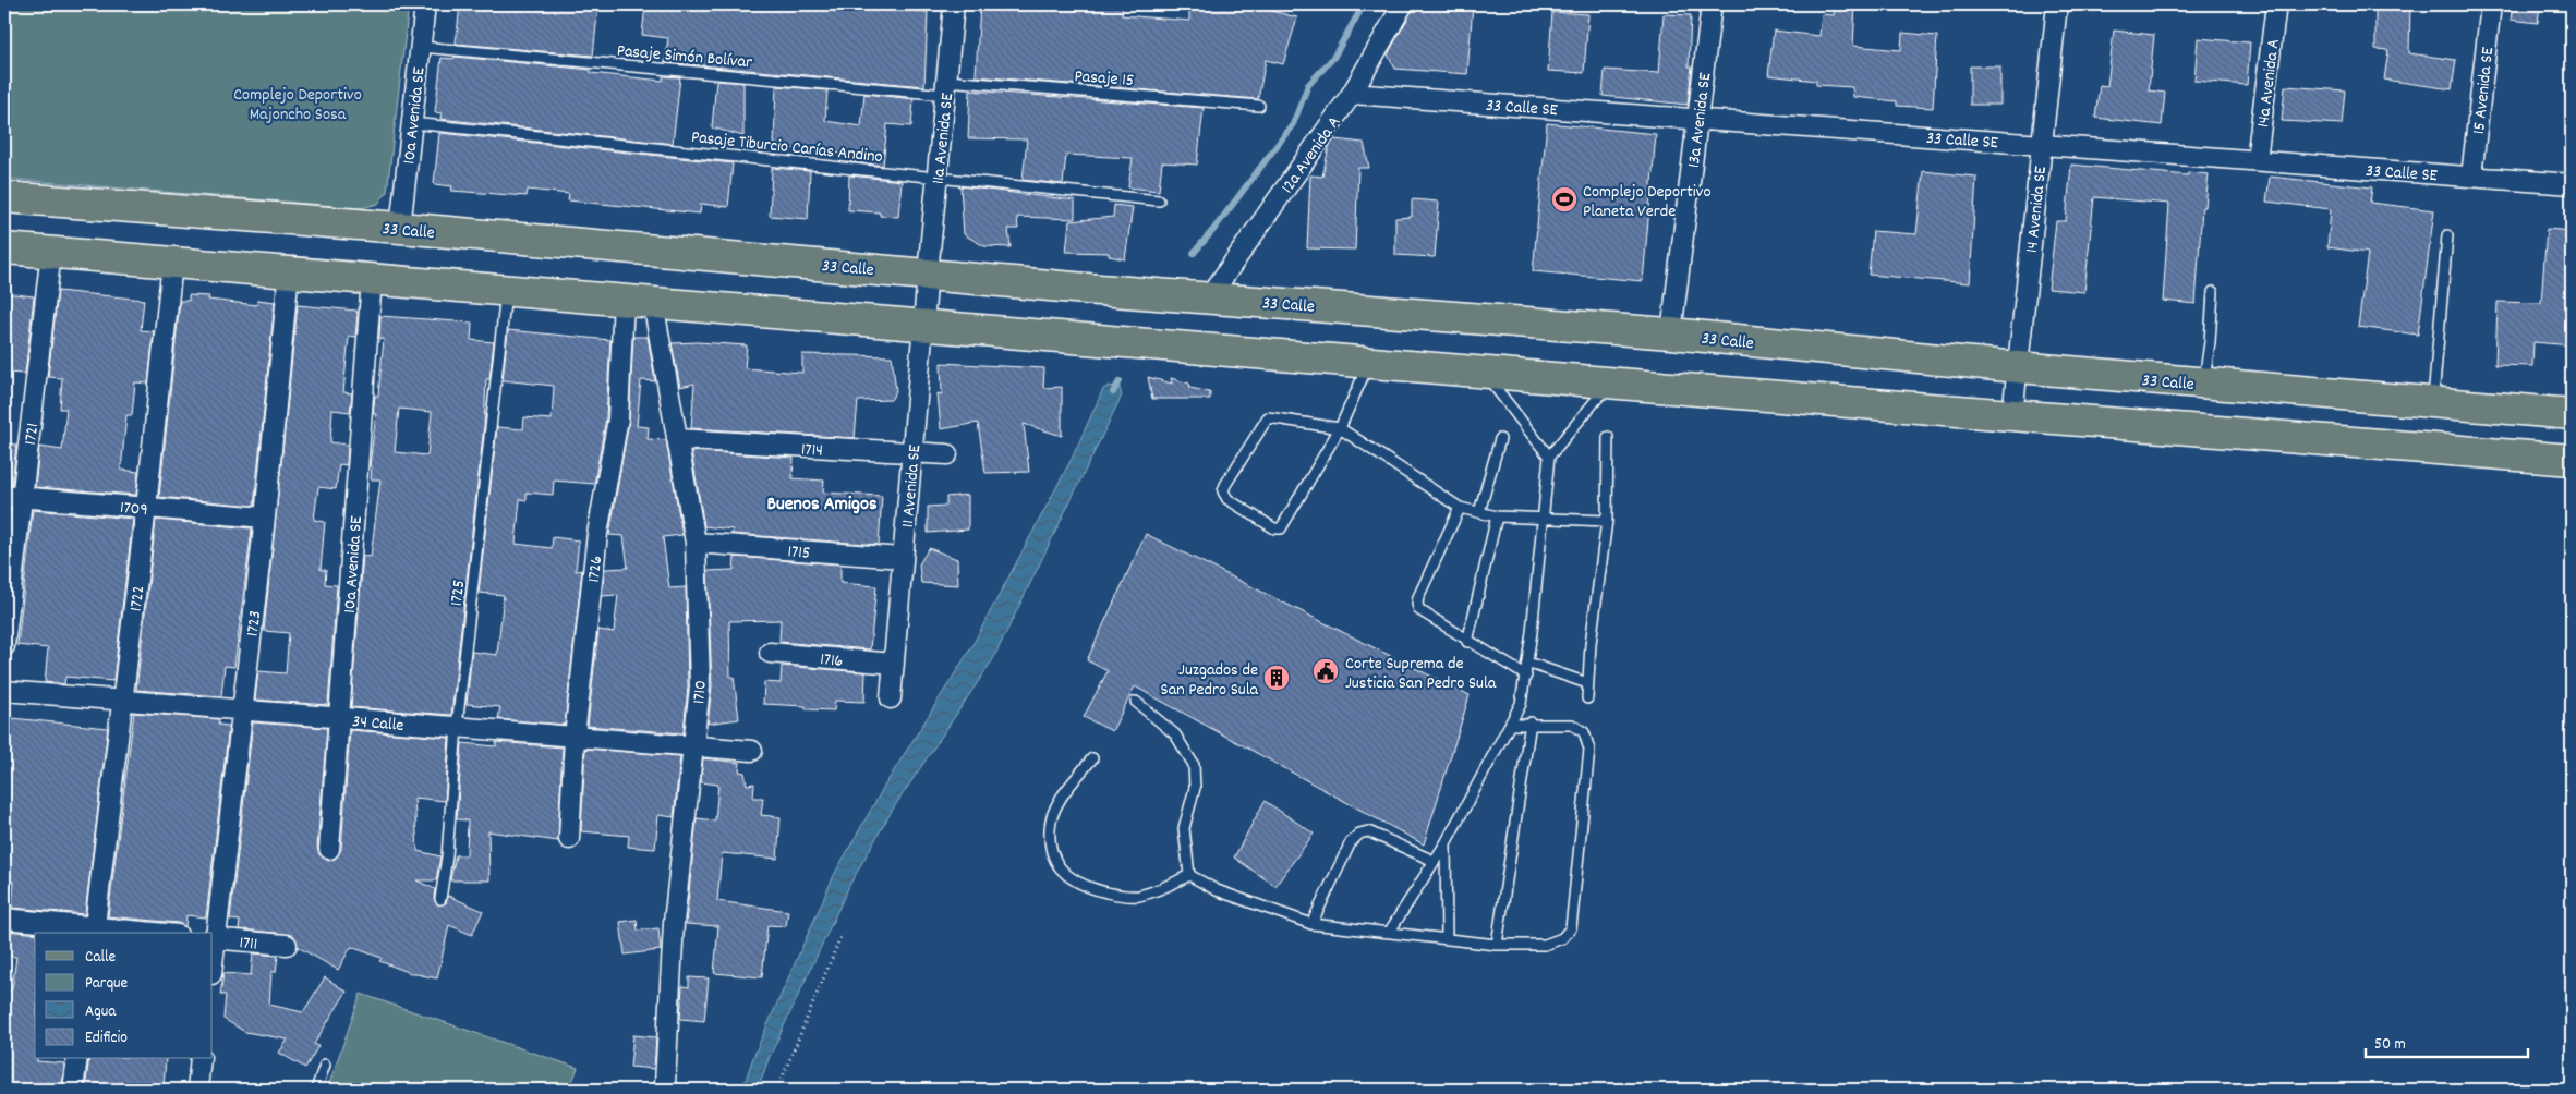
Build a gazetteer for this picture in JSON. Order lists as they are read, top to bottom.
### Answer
{
  "streets": {
    "main road": ["33 Calle"],
    "street": [
      "14a Avenida A",
      "15 Avenida SE",
      "33 Calle SE",
      "10a Avenida SE",
      "13a Avenida SE",
      "11a Avenida SE",
      "12a Avenida A",
      "14 Avenida SE",
      "1721",
      "1714",
      "11 Avenida SE",
      "1709",
      "1715",
      "1726",
      "1722",
      "1723",
      "1716",
      "1710",
      "34 Calle",
      "1711"
    ],
    "lane": [
      "Pasaje Simón Bolívar",
      "Pasaje 15",
      "Pasaje Tiburcio Carías Andino",
      "1725"
    ]
  },
  "crossings": [
    ["Pasaje Simón Bolívar", "Pasaje 15"],
    ["Pasaje Simón Bolívar", "10a Avenida SE"],
    ["Pasaje Simón Bolívar", "11a Avenida SE"],
    ["Pasaje 15", "11a Avenida SE"],
    ["14a Avenida A", "33 Calle SE"],
    ["15 Avenida SE", "33 Calle SE"],
    ["33 Calle SE", "13a Avenida SE"],
    ["33 Calle SE", "12a Avenida A"],
    ["33 Calle SE", "14 Avenida SE"],
    ["10a Avenida SE", "Pasaje Tiburcio Carías Andino"],
    ["10a Avenida SE", "33 Calle"],
    ["10a Avenida SE", "34 Calle"],
    ["13a Avenida SE", "33 Calle"],
    ["11a Avenida SE", "Pasaje Tiburcio Carías Andino"],
    ["11a Avenida SE", "33 Calle"],
    ["11a Avenida SE", "11 Avenida SE"],
    ["12a Avenida A", "33 Calle"],
    ["14 Avenida SE", "33 Calle"],
    ["33 Calle", "11 Avenida SE"],
    ["1721", "1709"],
    ["1714", "11 Avenida SE"],
    ["1714", "1710"],
    ["11 Avenida SE", "1715"],
    ["11 Avenida SE", "1716"],
    ["1709", "1722"],
    ["1709", "1723"],
    ["1715", "1710"],
    ["1726", "34 Calle"],
    ["1725", "34 Calle"],
    ["1722", "34 Calle"],
    ["1723", "34 Calle"],
    ["1723", "1711"],
    ["1710", "34 Calle"]
  ],
  "districts": ["Buenos Amigos"],
  "parks": ["Complejo Deportivo Majoncho Sosa"],
  "places": {
    "sports": ["Complejo Deportivo Planeta Verde"],
    "public building": ["Corte Suprema de Justicia San Pedro Sula"],
    "building": ["Juzgados de San Pedro Sula"]
  },
  "legend": [
    "Calle",
    "Parque",
    "Agua",
    "Edificio"
  ],
  "scale_bar": "50 m"
}
